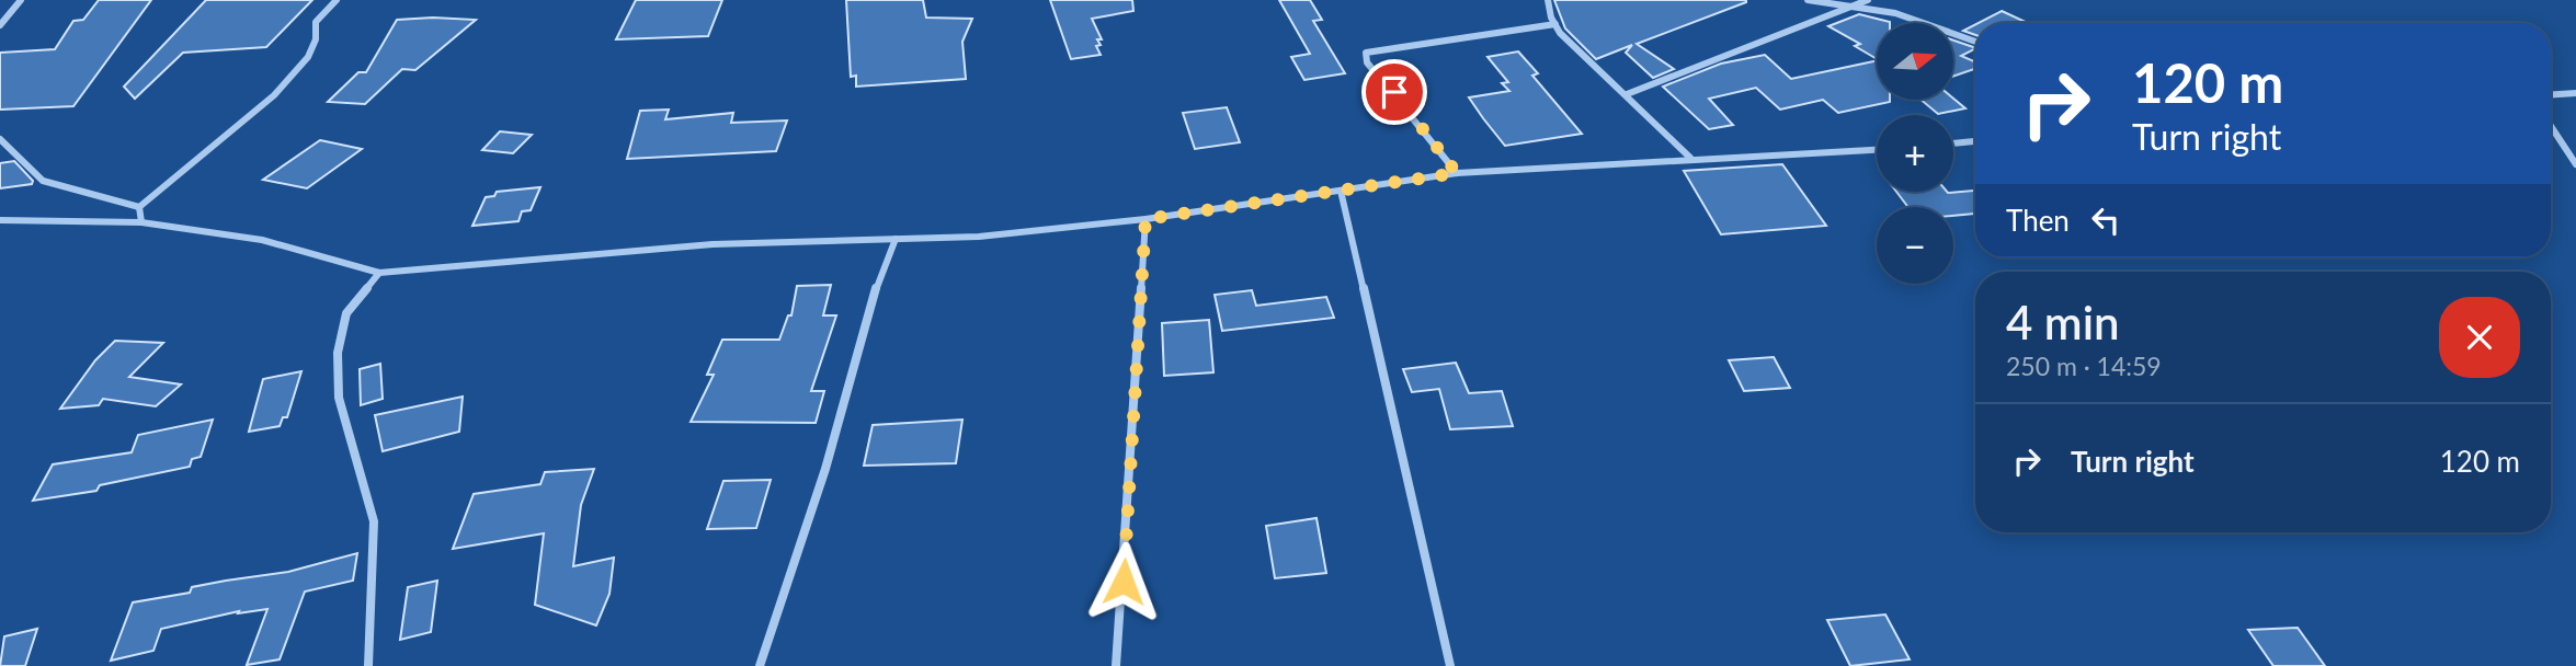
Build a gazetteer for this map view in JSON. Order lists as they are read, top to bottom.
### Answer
{
  "north": "right",
  "page": {
    "map_buttons": ["+", "−"],
    "turn": ["120 m", "Turn right"],
    "then": "Then",
    "heading": ["4 min", "250 m · 14:59"],
    "list": [
      {
        "name": "Turn right",
        "value": "120 m"
      }
    ]
  }
}
